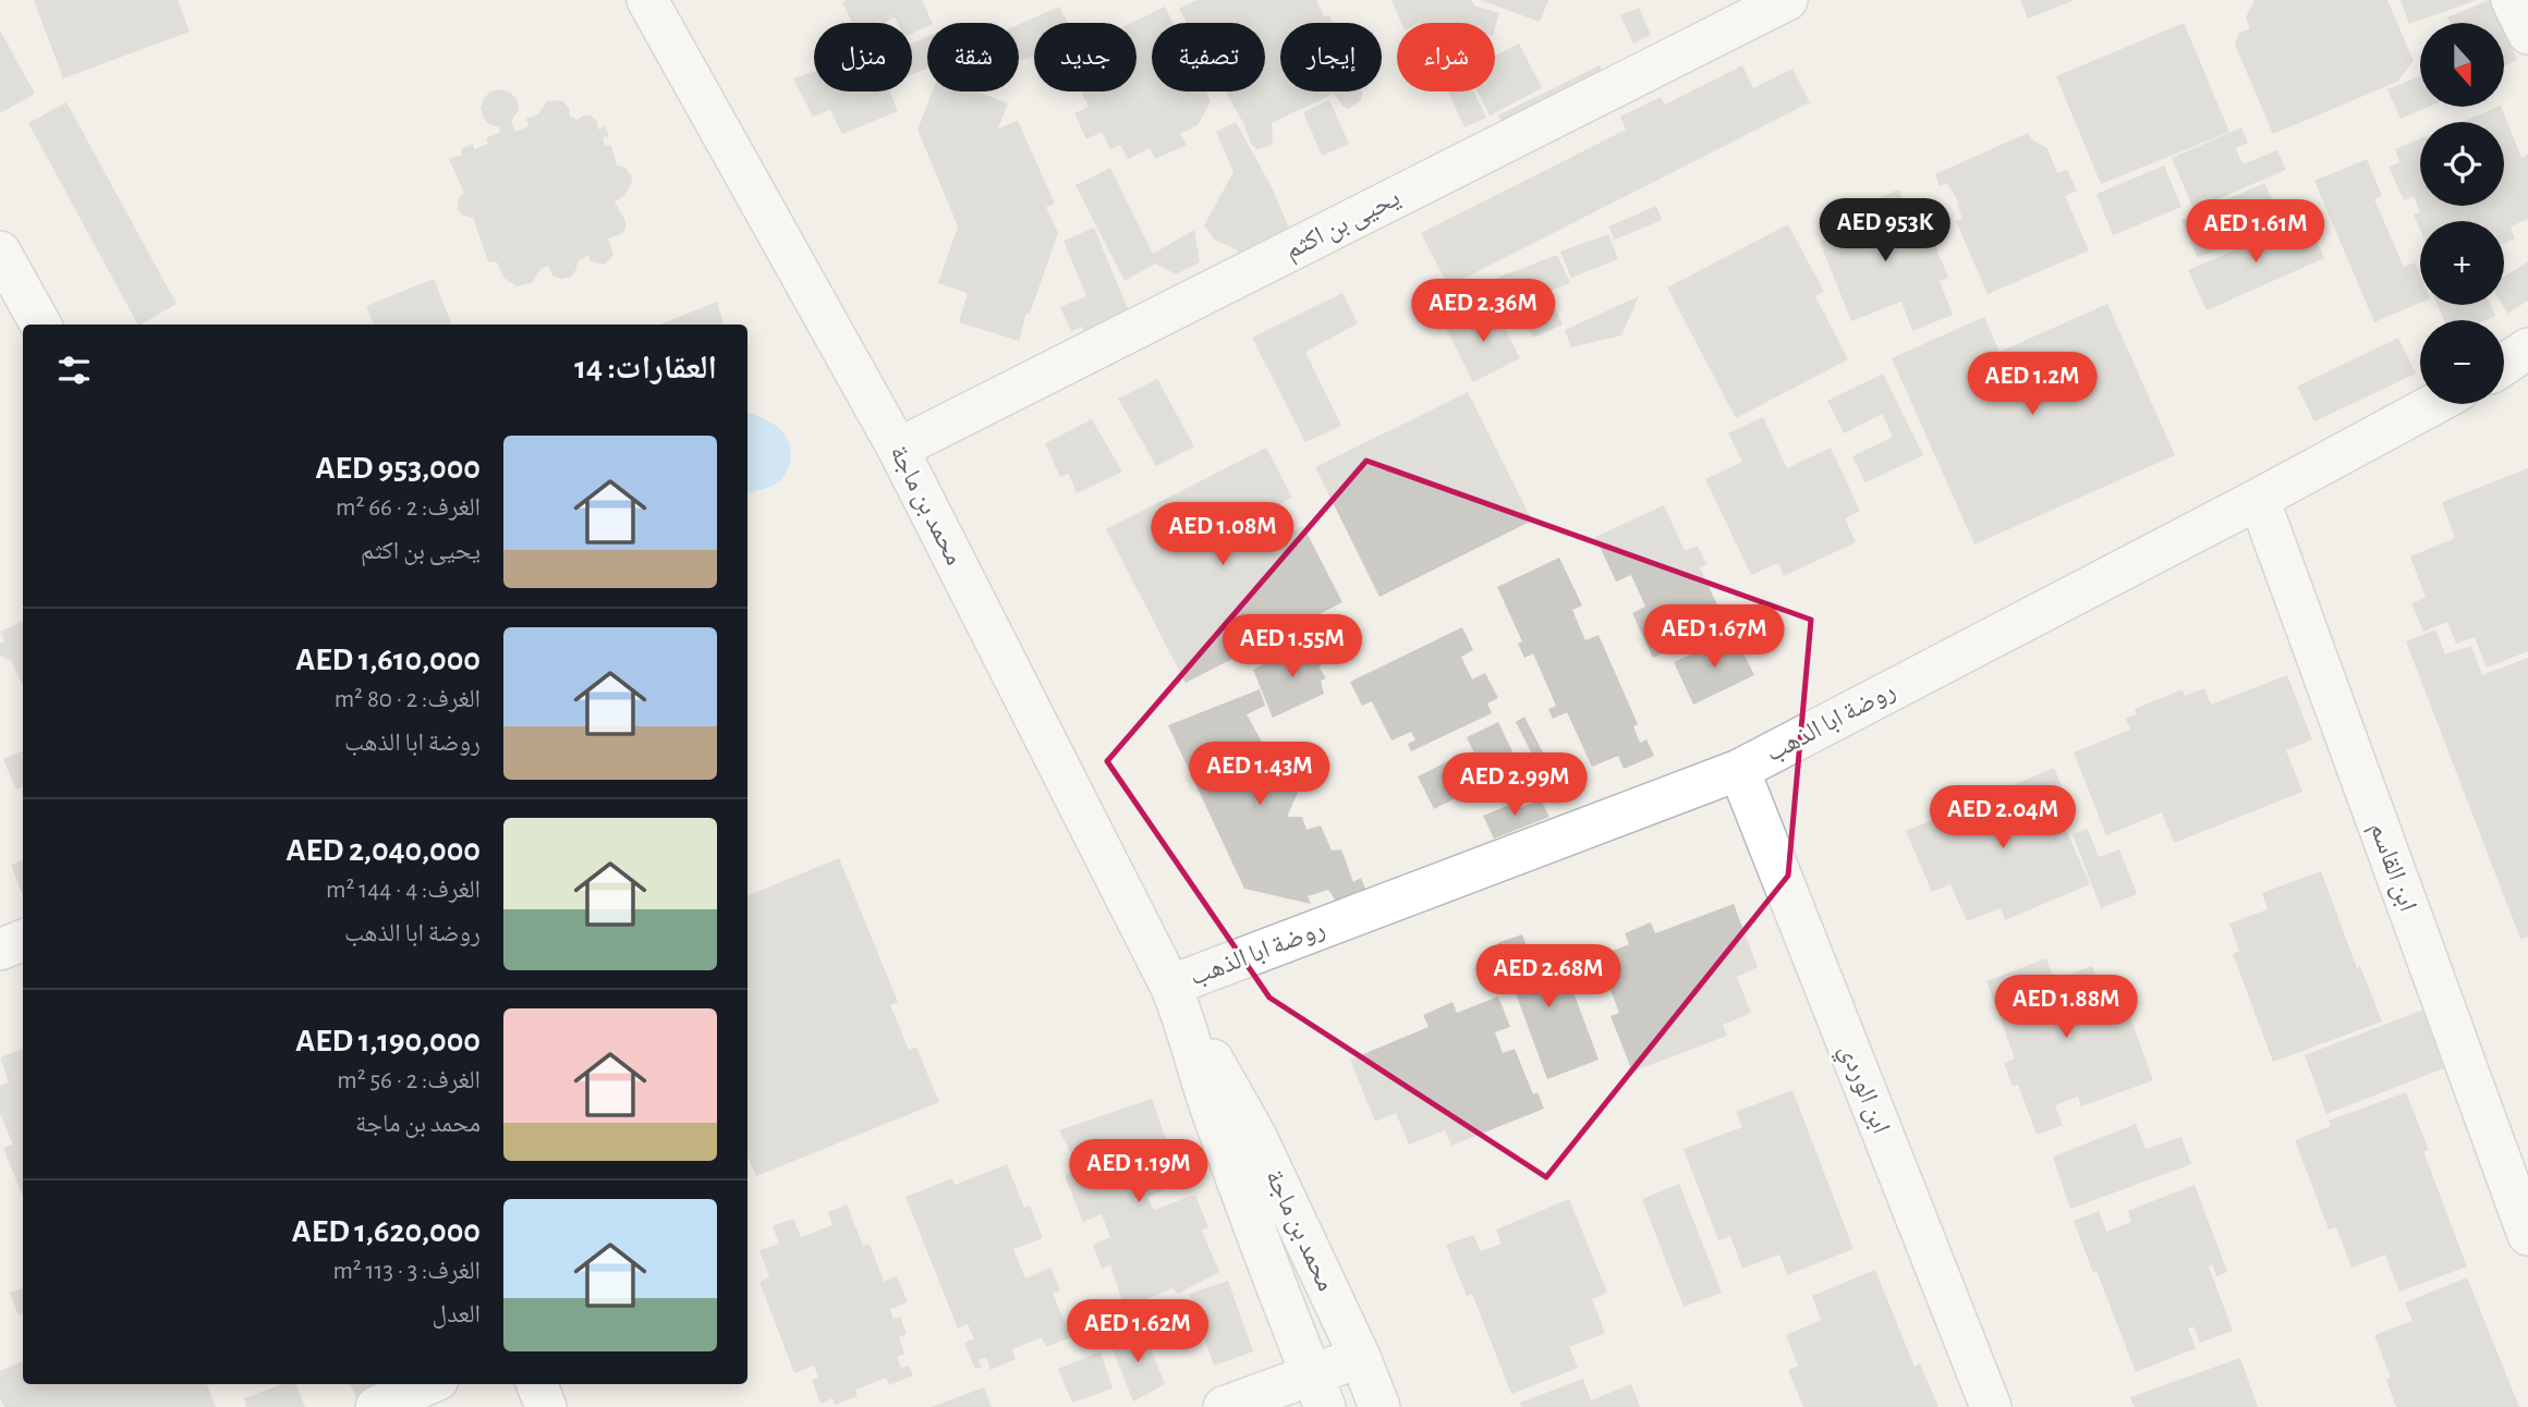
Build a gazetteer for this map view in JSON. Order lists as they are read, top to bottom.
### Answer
{
  "streets": {
    "street": [
      "يحيى بن اكثم",
      "محمد بن ماجة",
      "روضة ابا الذهب",
      "ابن القاسم",
      "ابن الوردي"
    ]
  },
  "crossings": [
    ["يحيى بن اكثم", "محمد بن ماجة"],
    ["محمد بن ماجة", "روضة ابا الذهب"],
    ["روضة ابا الذهب", "ابن القاسم"],
    ["روضة ابا الذهب", "ابن الوردي"]
  ],
  "north": "bottom",
  "page": {
    "map_buttons": ["+", "−"],
    "chip": [
      "شراء",
      "إيجار",
      "تصفية",
      "جديد",
      "شقة",
      "منزل"
    ],
    "price": [
      "AED 953K",
      "AED 1.61M",
      "AED 2.36M",
      "AED 1.2M",
      "AED 1.08M",
      "AED 1.67M",
      "AED 1.55M",
      "AED 1.43M",
      "AED 2.99M",
      "AED 2.04M",
      "AED 2.68M",
      "AED 1.88M",
      "AED 1.19M",
      "AED 1.62M"
    ],
    "heading": "العقارات: 14",
    "list": [
      {
        "name": "AED 953,000",
        "note": "الغرف: 2 · 66 m² · يحيى بن اكثم"
      },
      {
        "name": "AED 1,610,000",
        "note": "الغرف: 2 · 80 m² · روضة ابا الذهب"
      },
      {
        "name": "AED 2,040,000",
        "note": "الغرف: 4 · 144 m² · روضة ابا الذهب"
      },
      {
        "name": "AED 1,190,000",
        "note": "الغرف: 2 · 56 m² · محمد بن ماجة"
      },
      {
        "name": "AED 1,620,000",
        "note": "الغرف: 3 · 113 m² · العدل"
      }
    ]
  }
}
